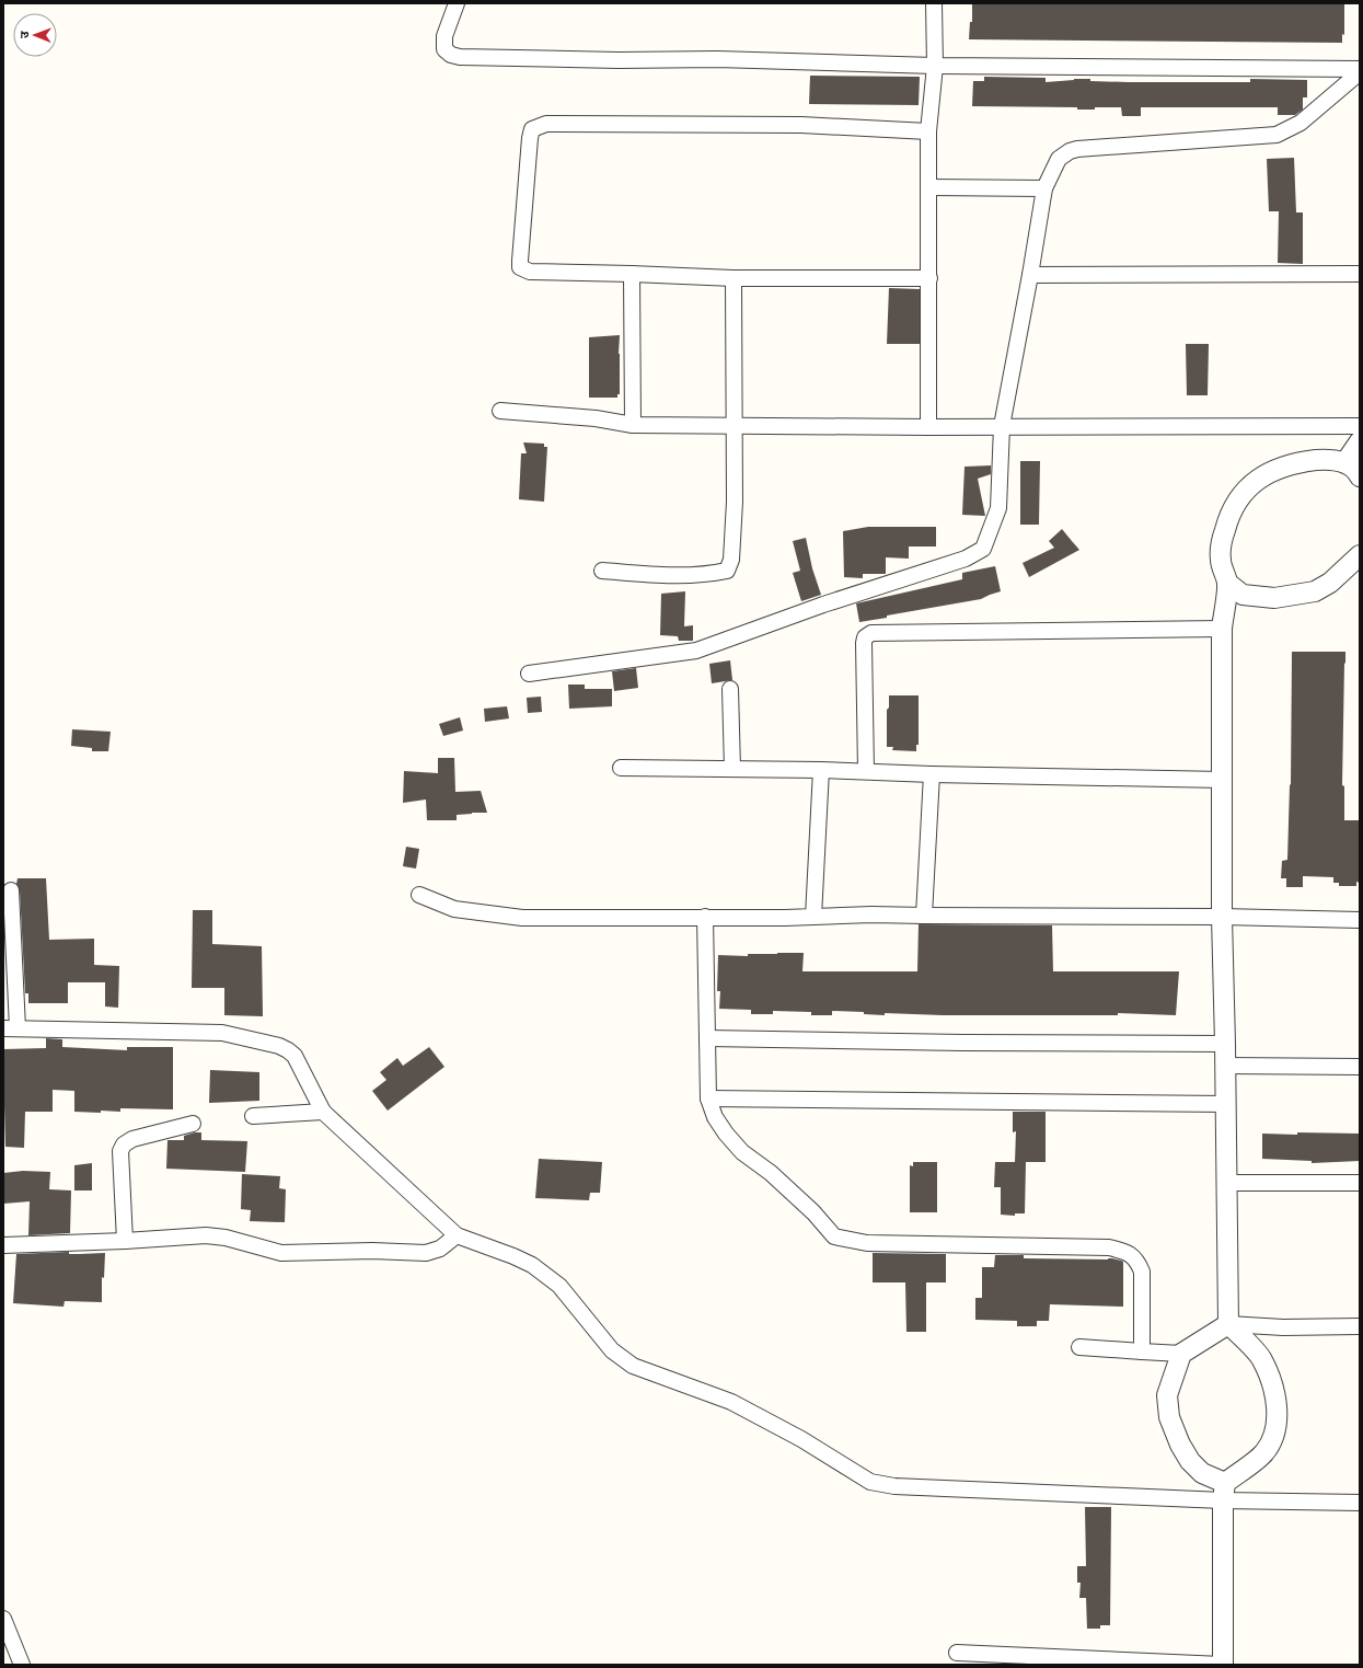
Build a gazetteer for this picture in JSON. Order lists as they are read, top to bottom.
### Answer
{
  "north": "left"
}
